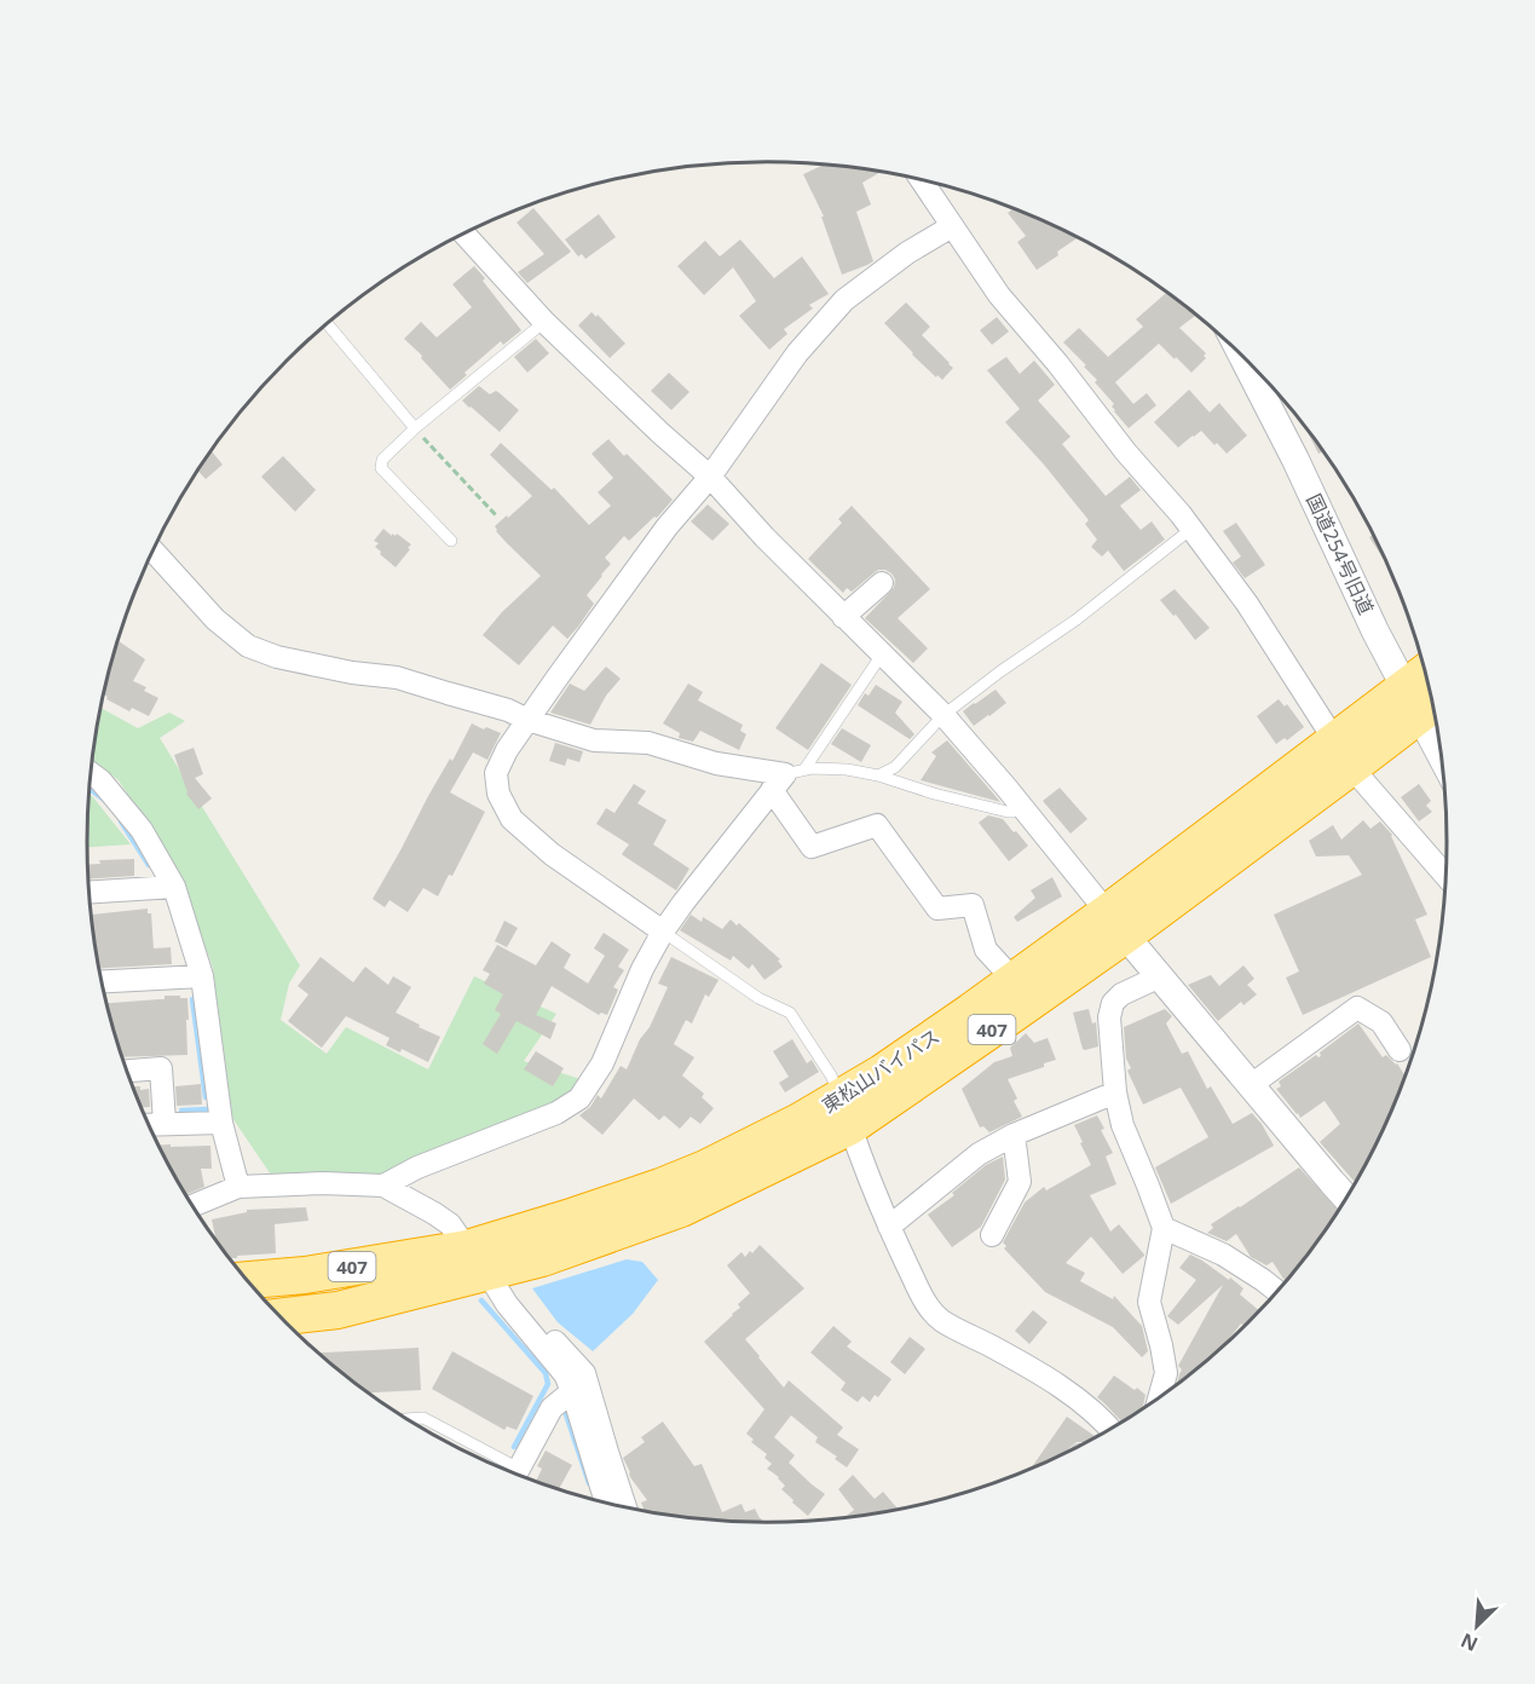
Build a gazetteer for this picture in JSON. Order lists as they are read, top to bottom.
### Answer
{
  "streets": {
    "highway": ["407", "東松山バイパス"],
    "street": ["国道254号旧道"]
  },
  "crossings": [
    ["国道254号旧道", "東松山バイパス"]
  ],
  "north": "bottom left"
}
